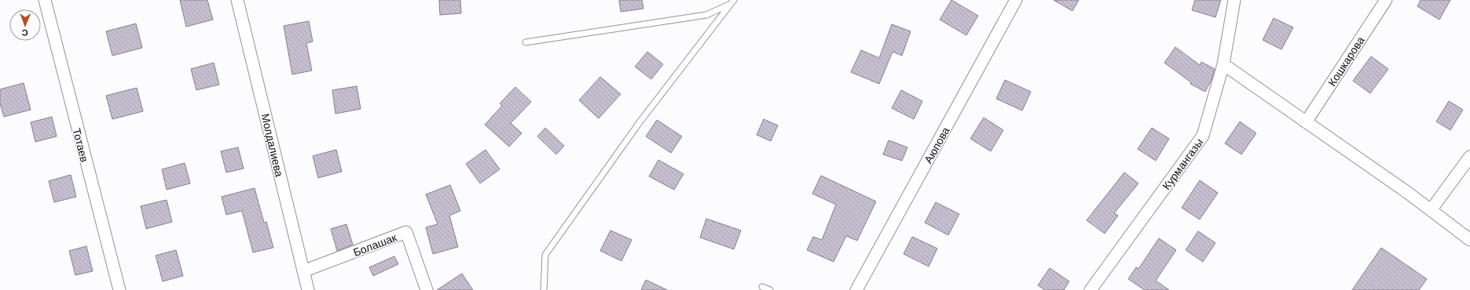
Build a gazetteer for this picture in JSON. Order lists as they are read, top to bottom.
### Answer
{
  "streets": {
    "street": [
      "Кошкарова",
      "Тотаев",
      "Молдалиева",
      "Аюпова",
      "Курмангазы",
      "Болашак"
    ]
  },
  "crossings": [
    ["Молдалиева", "Болашак"]
  ],
  "north": "bottom"
}
